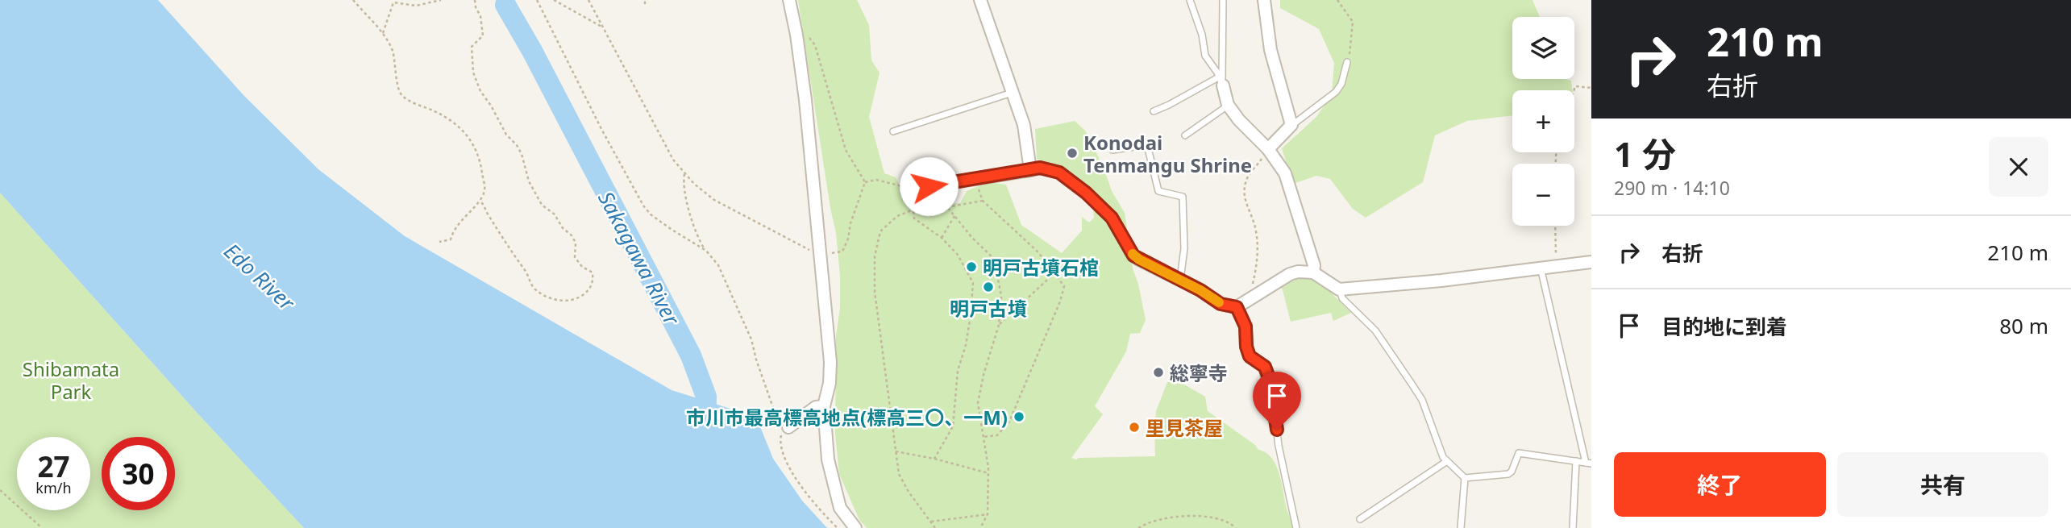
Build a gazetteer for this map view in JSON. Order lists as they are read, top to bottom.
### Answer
{
  "water": ["Sakagawa River", "Edo River"],
  "parks": ["Shibamata Park"],
  "places": [
    "Konodai Tenmangu Shrine",
    "明戸古墳石棺",
    "明戸古墳",
    "総寧寺",
    "市川市最高標高地点(標高三〇、一M)",
    "里見茶屋"
  ],
  "page": {
    "turn": ["210 m", "右折"],
    "map_buttons": ["+", "−"],
    "heading": ["1 分", "290 m · 14:10"],
    "list": [
      {
        "name": "右折",
        "value": "210 m"
      },
      {
        "name": "目的地に到着",
        "value": "80 m"
      }
    ],
    "speed": "27 km/h",
    "limit": "30",
    "buttons": ["終了", "共有"]
  }
}
